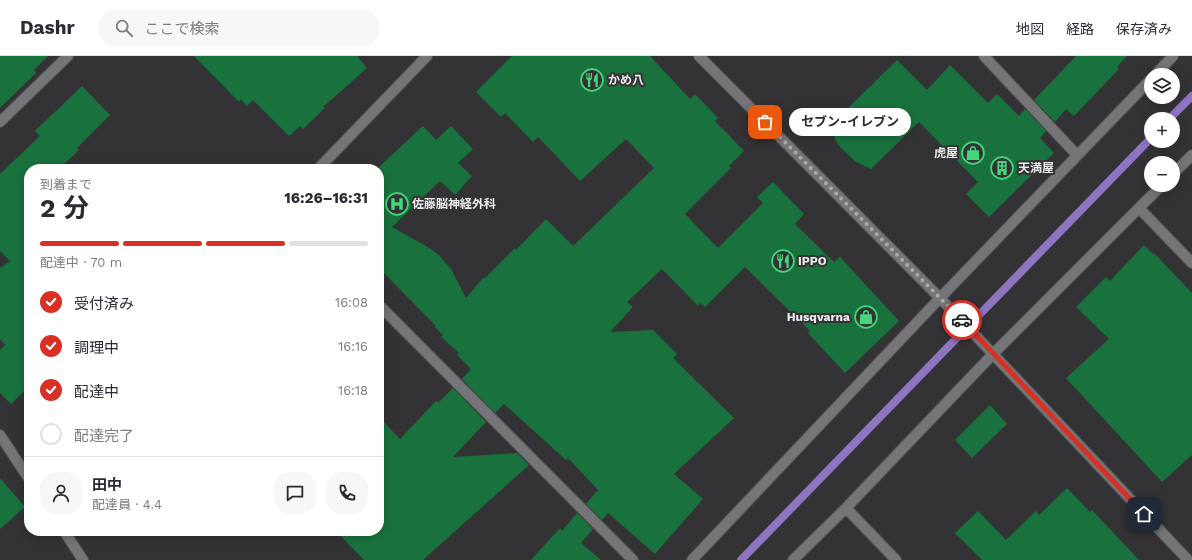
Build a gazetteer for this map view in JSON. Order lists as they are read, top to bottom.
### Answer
{
  "places": {
    "restaurant": ["かめ八", "IPPO"],
    "other": ["セブン-イレブン"],
    "shop": ["虎屋", "Husqvarna"],
    "building": ["天満屋"],
    "hospital": ["佐藤脳神経外科"]
  },
  "page": {
    "header": "Dashr",
    "search": "ここで検索",
    "nav": ["地図", "経路", "保存済み"],
    "map_buttons": ["+", "−"],
    "bubble": "セブン-イレブン",
    "heading": ["2 分", "到着まで", "16:26–16:31"],
    "panel": ["田中", "配達員 · 4.4"],
    "bar": "配達中 · 70 m",
    "list": [
      ["受付済み", "16:08"],
      ["調理中", "16:16"],
      ["配達中", "16:18"],
      "配達完了"
    ]
  }
}
